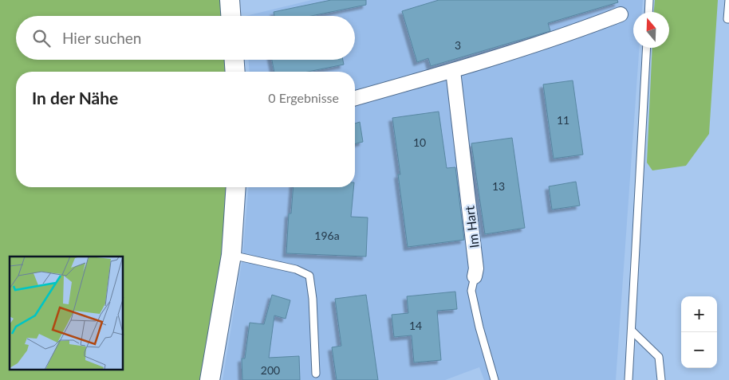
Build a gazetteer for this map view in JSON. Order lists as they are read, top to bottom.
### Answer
{
  "streets": {
    "street": ["Im Hart"]
  },
  "house_numbers": [
    "3",
    "11",
    "10",
    "13",
    "196a",
    "14",
    "200"
  ],
  "north": "top",
  "page": {
    "search": "Hier suchen",
    "heading": ["In der Nähe", "0 Ergebnisse"],
    "map_buttons": ["+", "−"]
  }
}
